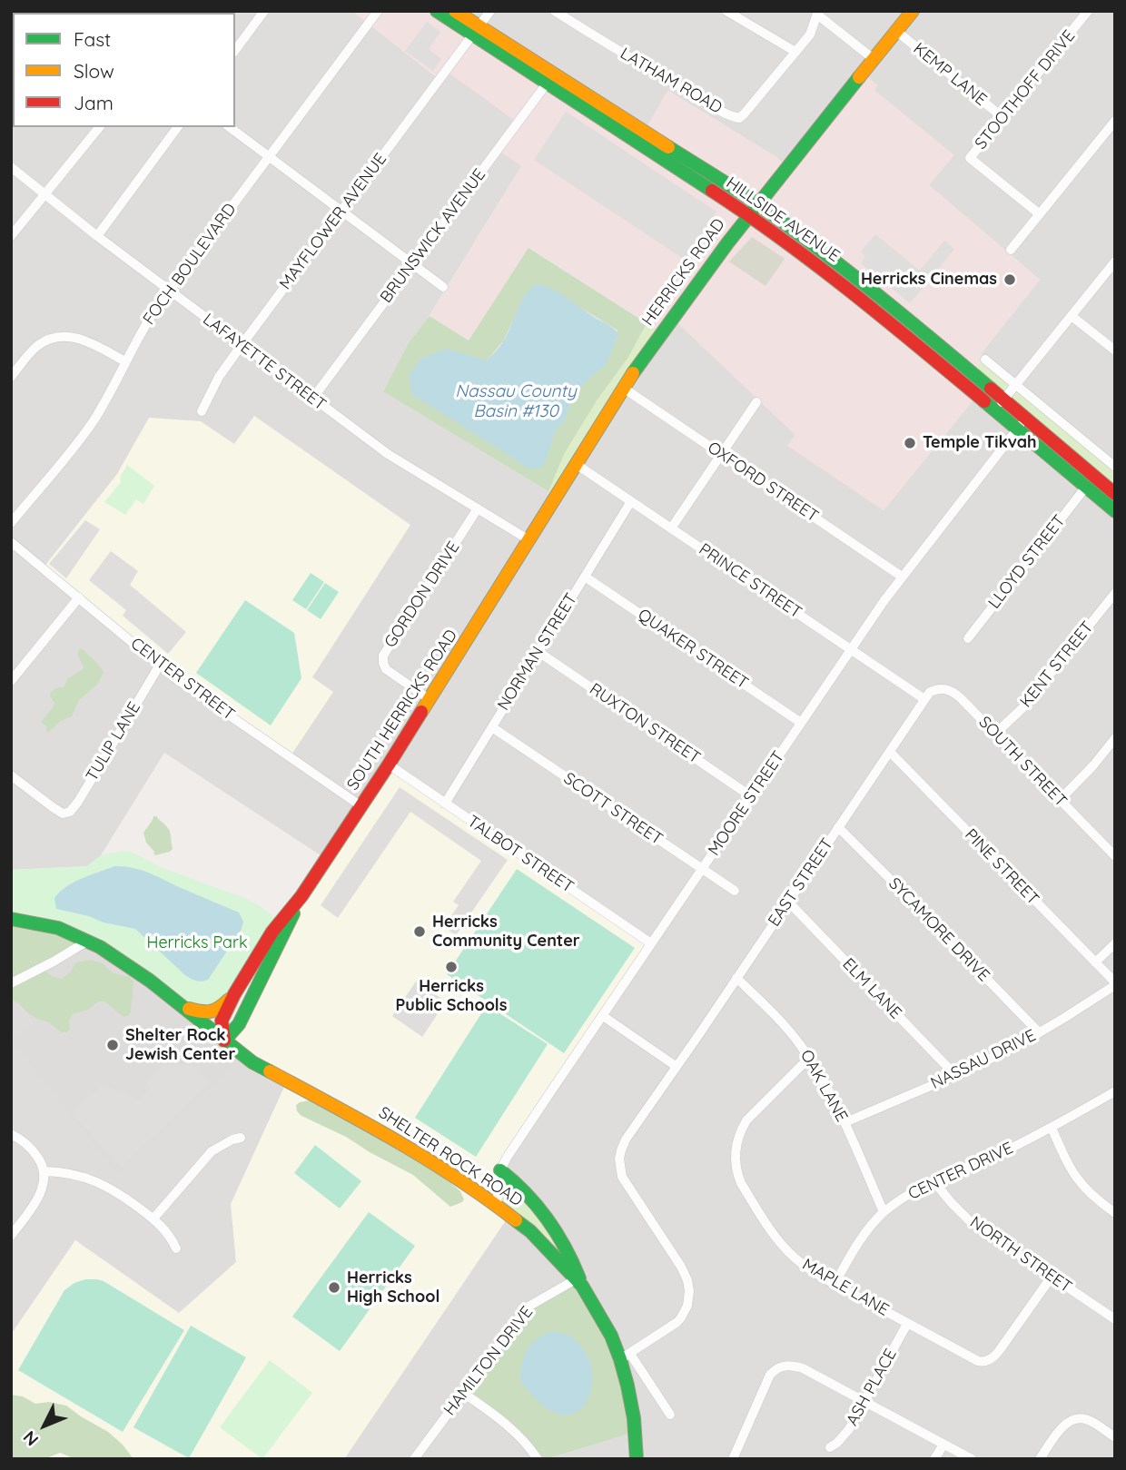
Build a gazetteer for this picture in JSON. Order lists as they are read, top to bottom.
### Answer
{
  "streets": {
    "main road": [
      "HILLSIDE AVENUE",
      "HERRICKS ROAD",
      "SOUTH HERRICKS ROAD",
      "SHELTER ROCK ROAD"
    ],
    "street": [
      "KEMP LANE",
      "LATHAM ROAD",
      "STOOTHOFF DRIVE",
      "MAYFLOWER AVENUE",
      "BRUNSWICK AVENUE",
      "FOCH BOULEVARD",
      "LAFAYETTE STREET",
      "OXFORD STREET",
      "LLOYD STREET",
      "PRINCE STREET",
      "GORDON DRIVE",
      "QUAKER STREET",
      "NORMAN STREET",
      "KENT STREET",
      "CENTER STREET",
      "RUXTON STREET",
      "TULIP LANE",
      "SOUTH STREET",
      "MOORE STREET",
      "SCOTT STREET",
      "TALBOT STREET",
      "PINE STREET",
      "EAST STREET",
      "SYCAMORE DRIVE",
      "ELM LANE",
      "NASSAU DRIVE",
      "OAK LANE",
      "CENTER DRIVE",
      "NORTH STREET",
      "MAPLE LANE",
      "HAMILTON DRIVE",
      "ASH PLACE"
    ]
  },
  "crossings": [
    ["KEMP LANE", "STOOTHOFF DRIVE"],
    ["KEMP LANE", "HERRICKS ROAD"],
    ["HILLSIDE AVENUE", "MAYFLOWER AVENUE"],
    ["HILLSIDE AVENUE", "BRUNSWICK AVENUE"],
    ["HILLSIDE AVENUE", "HERRICKS ROAD"],
    ["HILLSIDE AVENUE", "LLOYD STREET"],
    ["HILLSIDE AVENUE", "MOORE STREET"],
    ["MAYFLOWER AVENUE", "LAFAYETTE STREET"],
    ["BRUNSWICK AVENUE", "LAFAYETTE STREET"],
    ["FOCH BOULEVARD", "LAFAYETTE STREET"],
    ["HERRICKS ROAD", "LAFAYETTE STREET"],
    ["HERRICKS ROAD", "OXFORD STREET"],
    ["HERRICKS ROAD", "PRINCE STREET"],
    ["HERRICKS ROAD", "SOUTH HERRICKS ROAD"],
    ["LAFAYETTE STREET", "GORDON DRIVE"],
    ["LAFAYETTE STREET", "SOUTH HERRICKS ROAD"],
    ["OXFORD STREET", "MOORE STREET"],
    ["PRINCE STREET", "NORMAN STREET"],
    ["PRINCE STREET", "SOUTH STREET"],
    ["PRINCE STREET", "MOORE STREET"],
    ["PRINCE STREET", "EAST STREET"],
    ["GORDON DRIVE", "SOUTH HERRICKS ROAD"],
    ["QUAKER STREET", "NORMAN STREET"],
    ["QUAKER STREET", "MOORE STREET"],
    ["NORMAN STREET", "RUXTON STREET"],
    ["NORMAN STREET", "SCOTT STREET"],
    ["NORMAN STREET", "TALBOT STREET"],
    ["KENT STREET", "SOUTH STREET"],
    ["CENTER STREET", "SOUTH HERRICKS ROAD"],
    ["CENTER STREET", "TULIP LANE"],
    ["SOUTH HERRICKS ROAD", "TALBOT STREET"],
    ["SOUTH HERRICKS ROAD", "SHELTER ROCK ROAD"],
    ["RUXTON STREET", "MOORE STREET"],
    ["SOUTH STREET", "EAST STREET"],
    ["MOORE STREET", "SCOTT STREET"],
    ["MOORE STREET", "TALBOT STREET"],
    ["MOORE STREET", "SHELTER ROCK ROAD"],
    ["PINE STREET", "EAST STREET"],
    ["PINE STREET", "NASSAU DRIVE"],
    ["EAST STREET", "SYCAMORE DRIVE"],
    ["EAST STREET", "ELM LANE"],
    ["EAST STREET", "OAK LANE"],
    ["EAST STREET", "SHELTER ROCK ROAD"],
    ["SYCAMORE DRIVE", "NASSAU DRIVE"],
    ["ELM LANE", "NASSAU DRIVE"],
    ["NASSAU DRIVE", "OAK LANE"],
    ["OAK LANE", "CENTER DRIVE"],
    ["OAK LANE", "MAPLE LANE"],
    ["SHELTER ROCK ROAD", "HAMILTON DRIVE"],
    ["CENTER DRIVE", "NORTH STREET"],
    ["CENTER DRIVE", "MAPLE LANE"],
    ["NORTH STREET", "MAPLE LANE"],
    ["MAPLE LANE", "ASH PLACE"]
  ],
  "water": ["Nassau County Basin #130"],
  "parks": ["Herricks Park"],
  "places": [
    "Herricks Cinemas",
    "Temple Tikvah",
    "Herricks Community Center",
    "Herricks Public Schools",
    "Shelter Rock Jewish Center",
    "Herricks High School"
  ],
  "legend": ["Fast", "Slow", "Jam"],
  "north": "bottom left"
}
